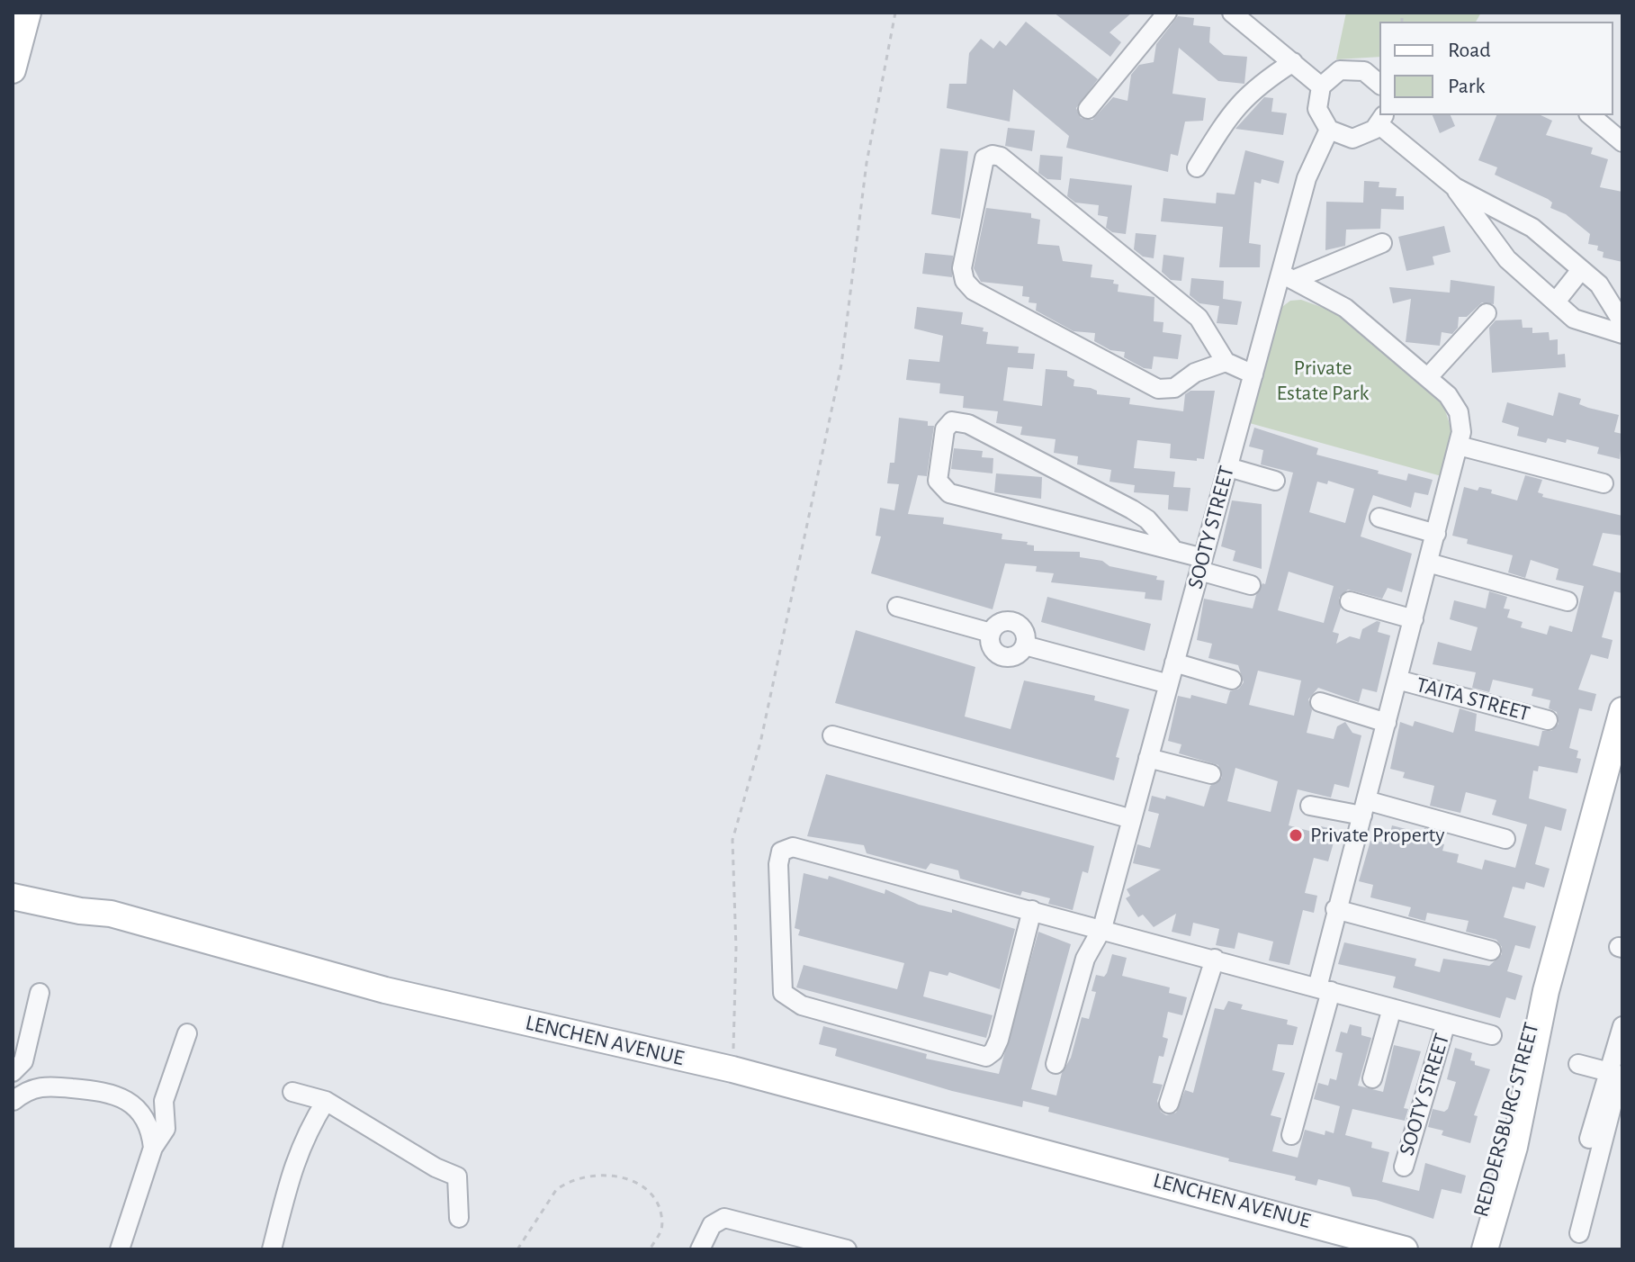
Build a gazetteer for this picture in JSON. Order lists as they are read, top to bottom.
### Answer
{
  "streets": {
    "main road": ["LENCHEN AVENUE", "REDDERSBURG STREET"],
    "street": ["SOOTY STREET", "TAITA STREET"]
  },
  "crossings": [
    ["SOOTY STREET", "TAITA STREET"]
  ],
  "parks": ["Private Estate Park"],
  "places": ["Private Property"],
  "legend": ["Road", "Park"]
}
